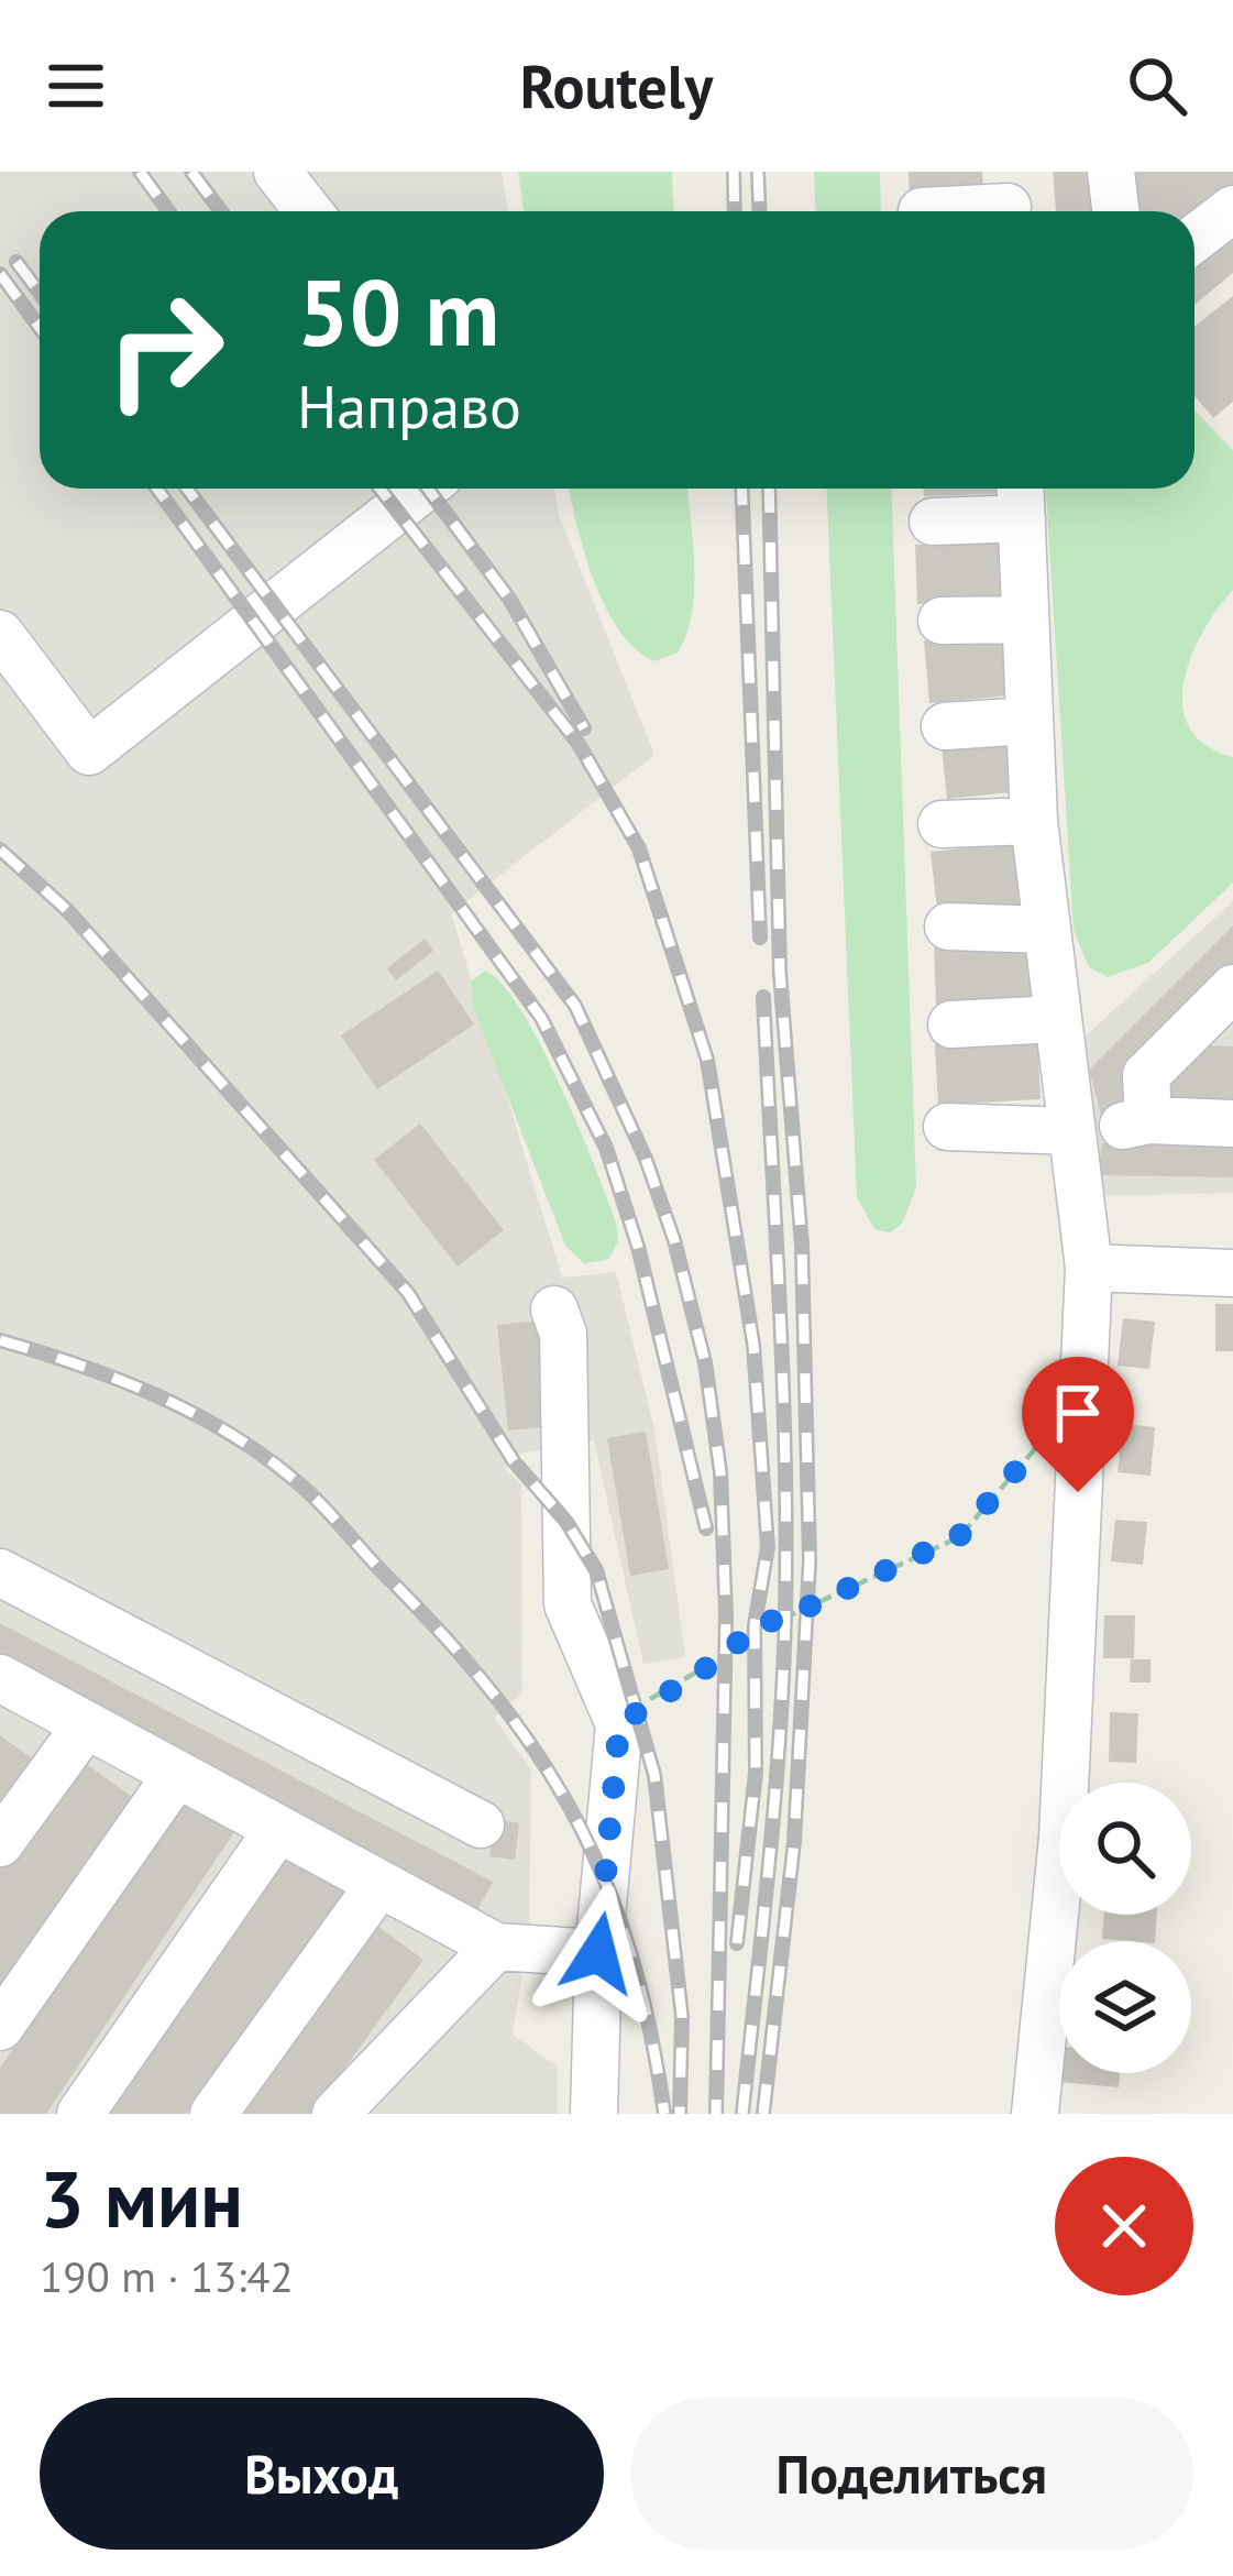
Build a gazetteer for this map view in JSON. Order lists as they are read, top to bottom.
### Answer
{
  "page": {
    "header": "Routely",
    "turn": ["50 m", "Направо"],
    "heading": ["3 мин", "190 m · 13:42"],
    "buttons": ["Выход", "Поделиться"]
  }
}
